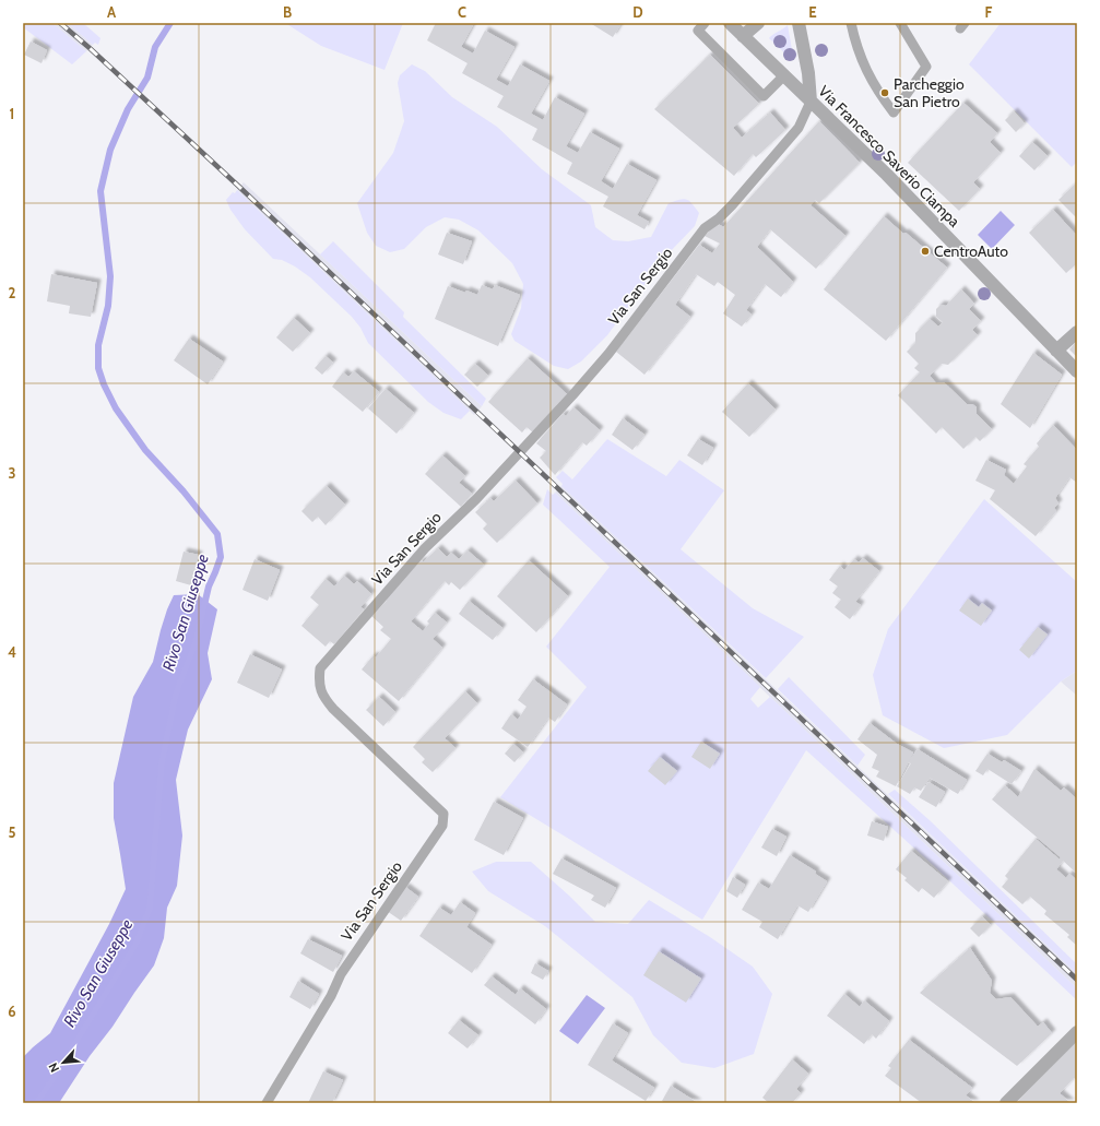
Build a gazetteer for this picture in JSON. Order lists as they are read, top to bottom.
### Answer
{
  "streets": {
    "street": ["Via Francesco Saverio Ciampa", "Via San Sergio"]
  },
  "crossings": [
    ["Via Francesco Saverio Ciampa", "Via San Sergio"]
  ],
  "water": ["Rivo San Giuseppe"],
  "places": ["Parcheggio San Pietro", "CentroAuto"],
  "north": "bottom left",
  "grid": {
    "columns": [
      "A",
      "B",
      "C",
      "D",
      "E",
      "F"
    ],
    "rows": [
      "1",
      "2",
      "3",
      "4",
      "5",
      "6"
    ]
  }
}
